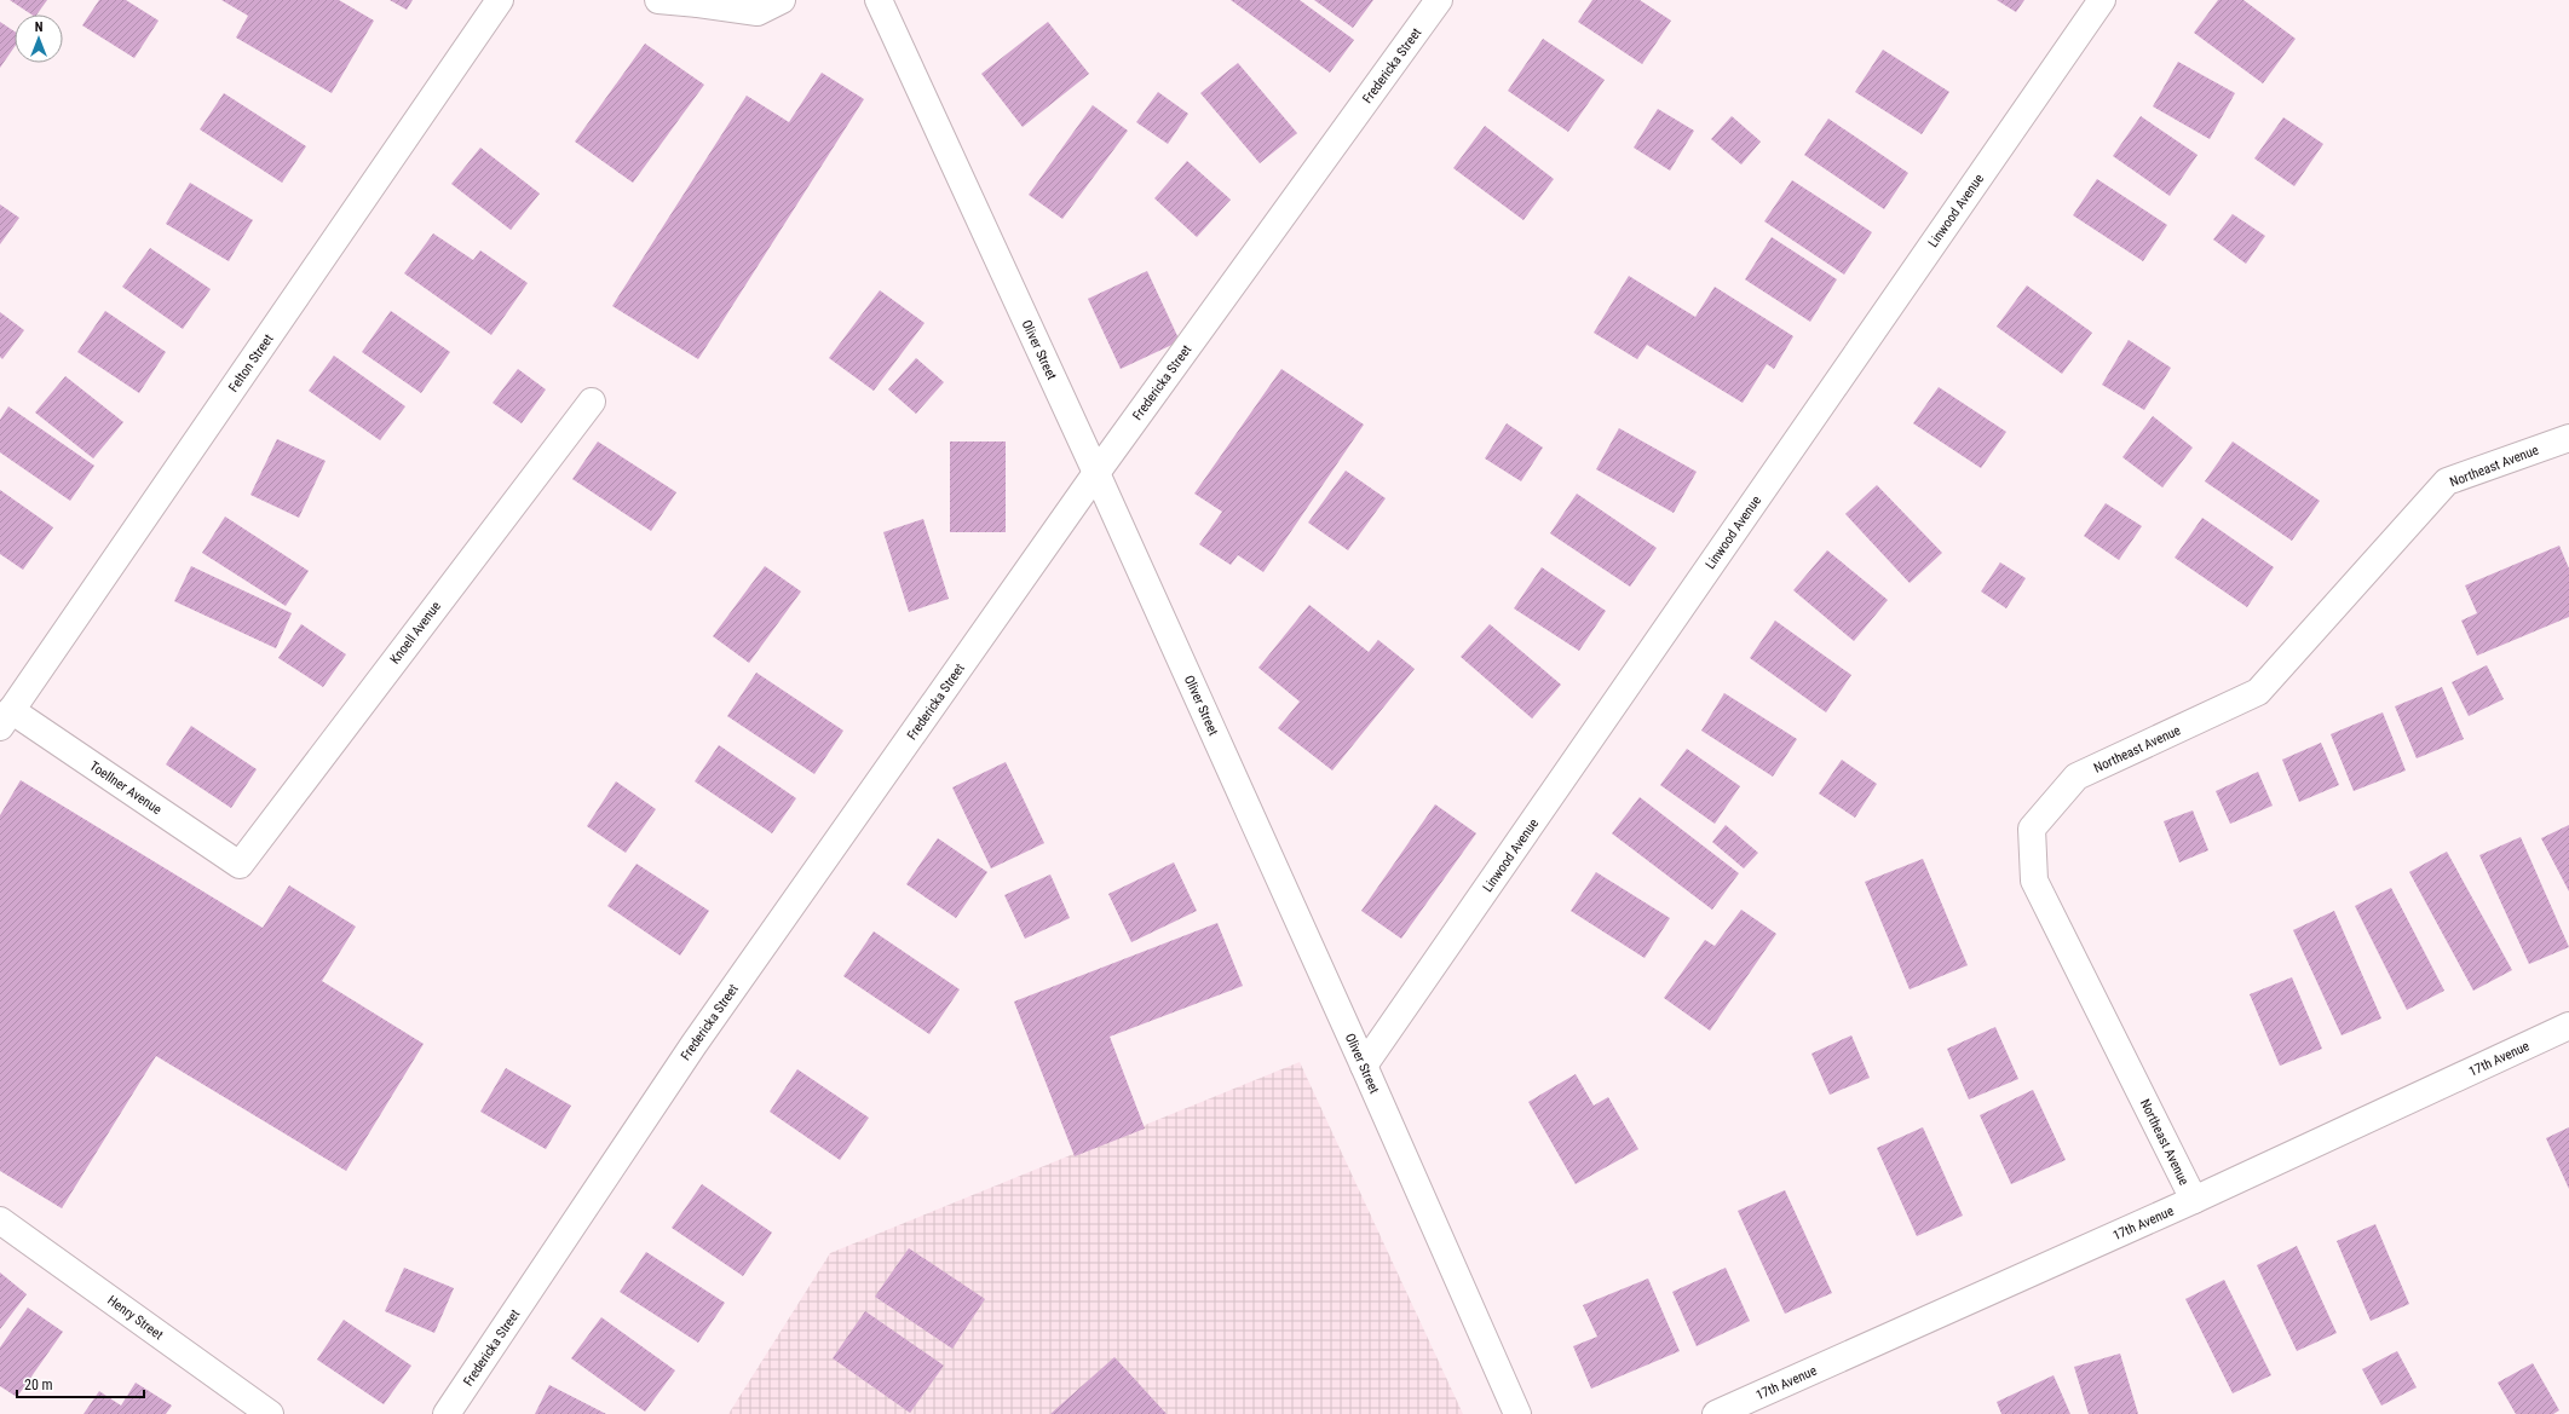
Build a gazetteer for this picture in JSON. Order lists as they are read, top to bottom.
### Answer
{
  "streets": {
    "street": [
      "Fredericka Street",
      "Linwood Avenue",
      "Oliver Street",
      "Felton Street",
      "Northeast Avenue",
      "Knoell Avenue",
      "Toellner Avenue",
      "17th Avenue",
      "Henry Street"
    ]
  },
  "crossings": [
    ["Fredericka Street", "Oliver Street"],
    ["Linwood Avenue", "Oliver Street"],
    ["Felton Street", "Toellner Avenue"],
    ["Northeast Avenue", "17th Avenue"],
    ["Knoell Avenue", "Toellner Avenue"]
  ],
  "scale_bar": "20 m",
  "north": "top"
}
